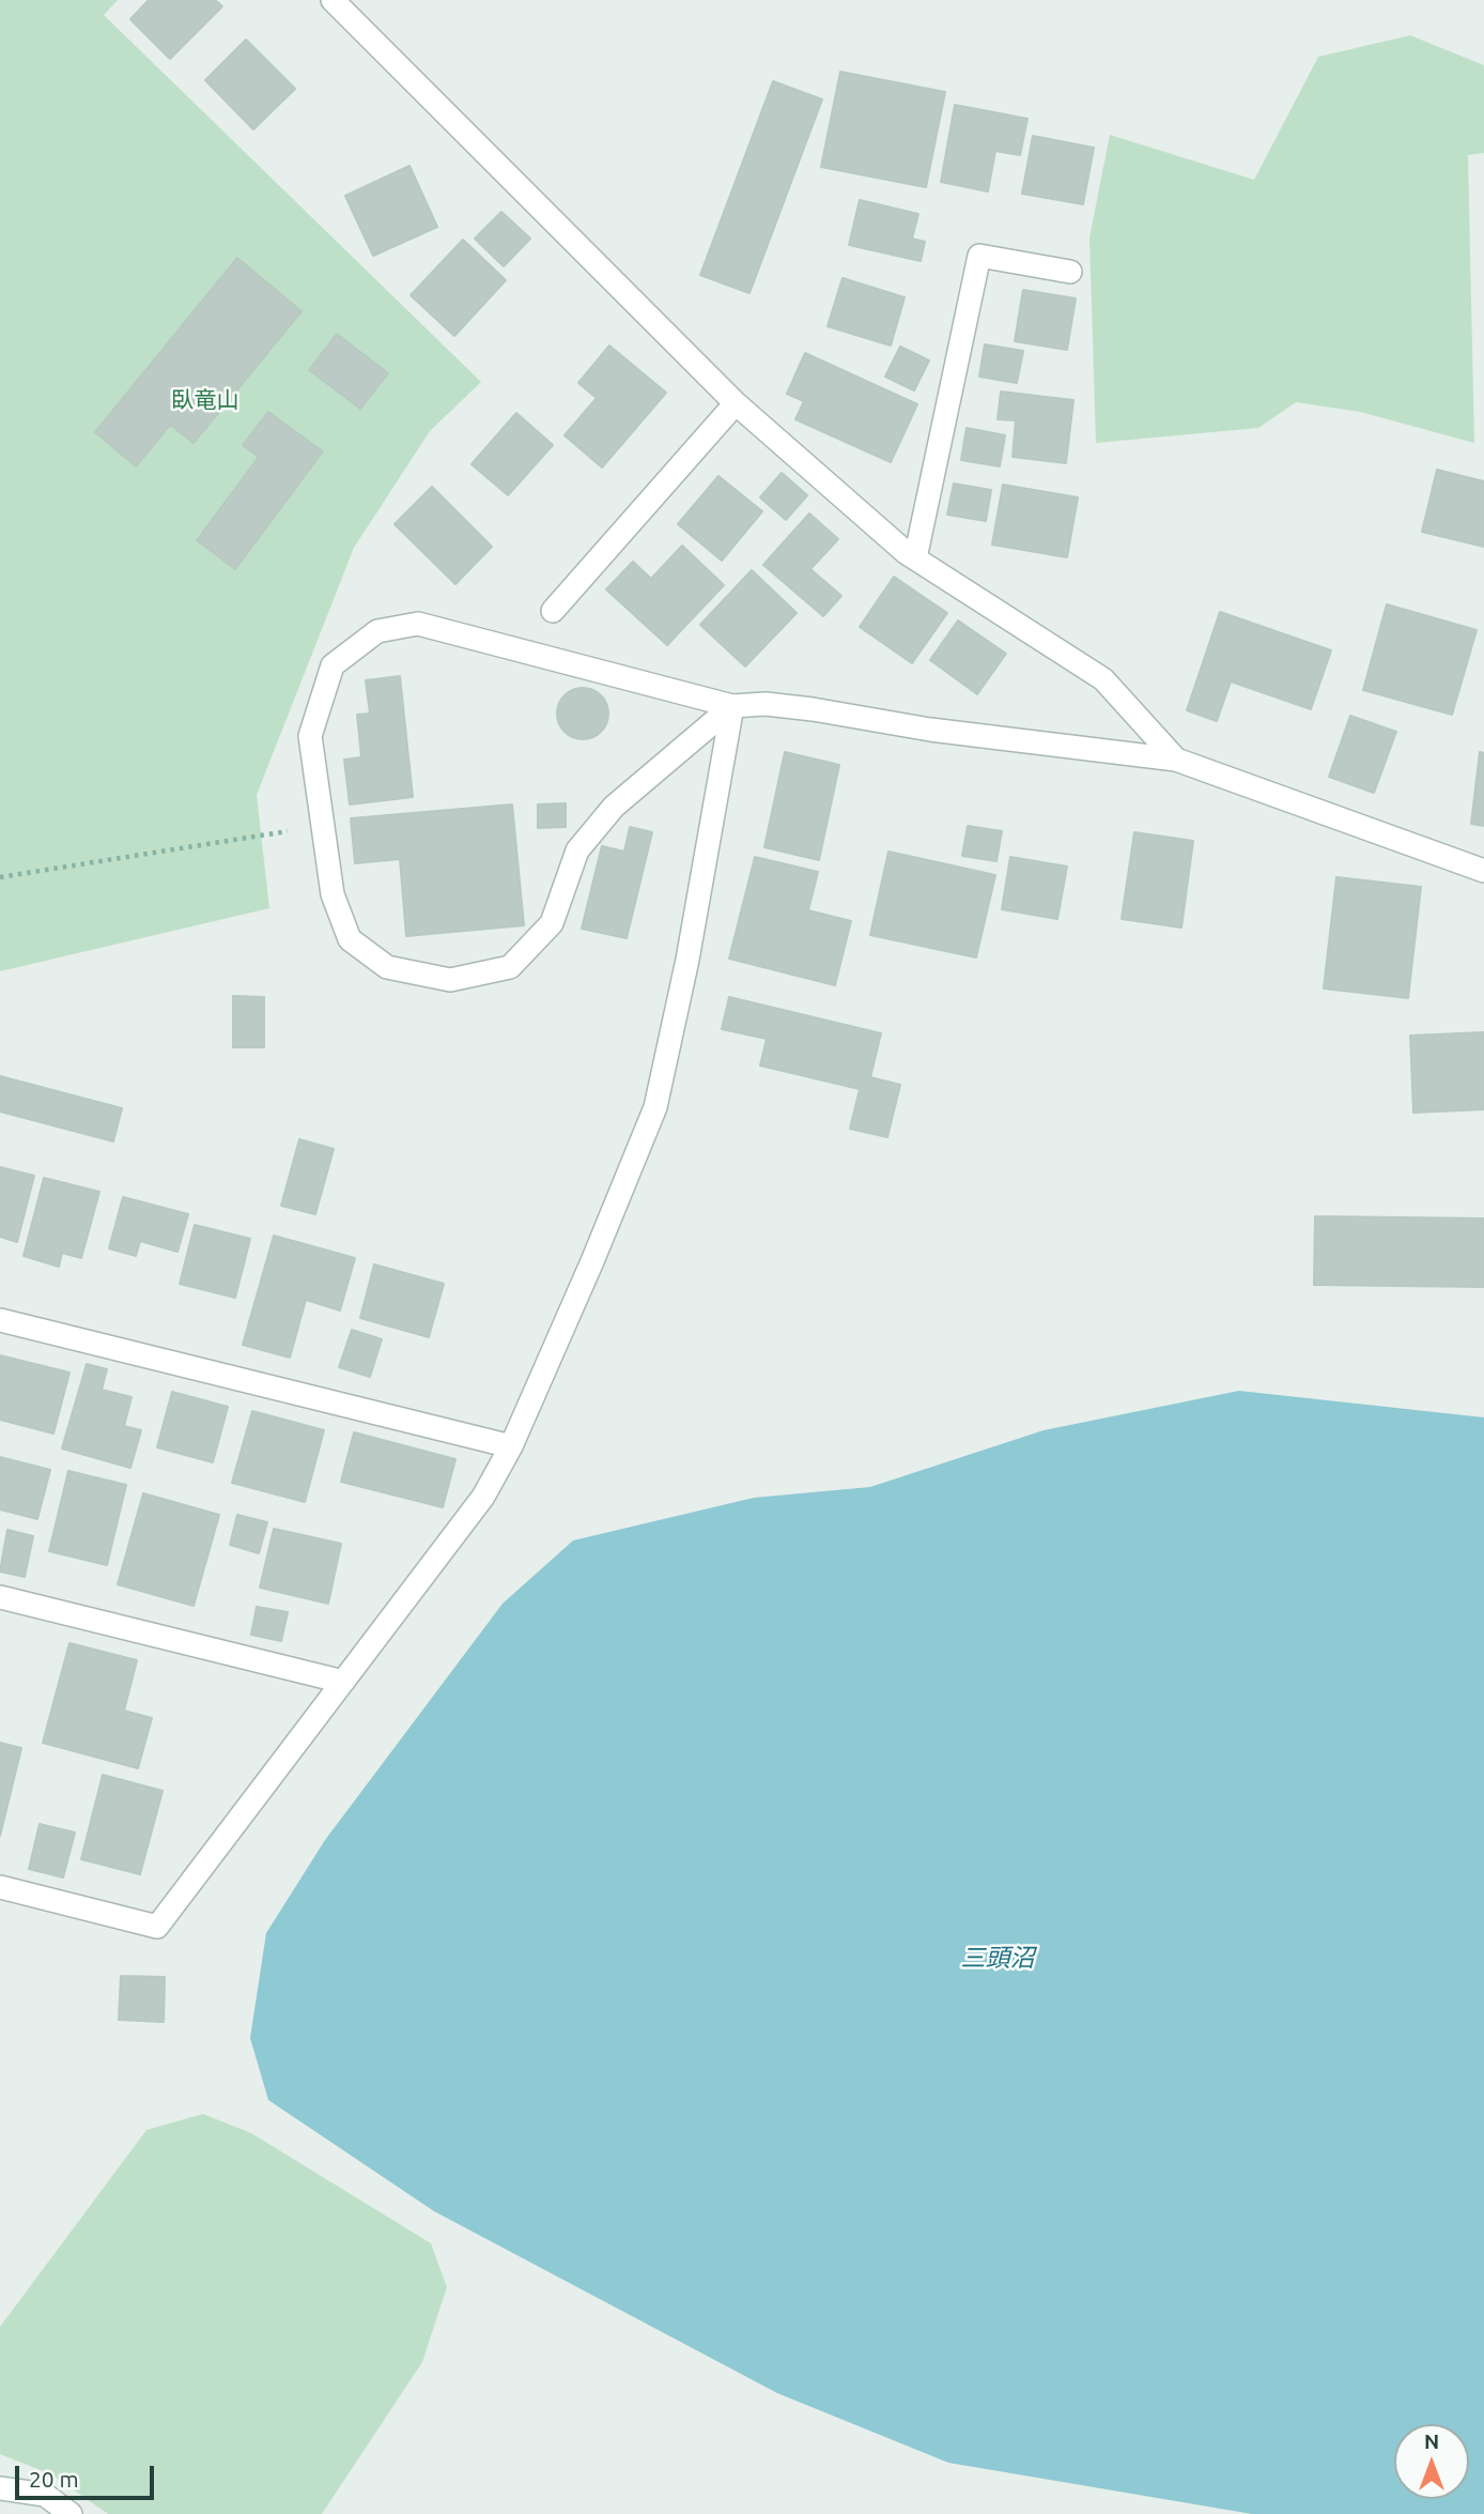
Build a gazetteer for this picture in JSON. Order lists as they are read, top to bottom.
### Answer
{
  "water": ["三頭沼"],
  "parks": ["臥竜山"],
  "scale_bar": "20 m",
  "north": "top"
}
